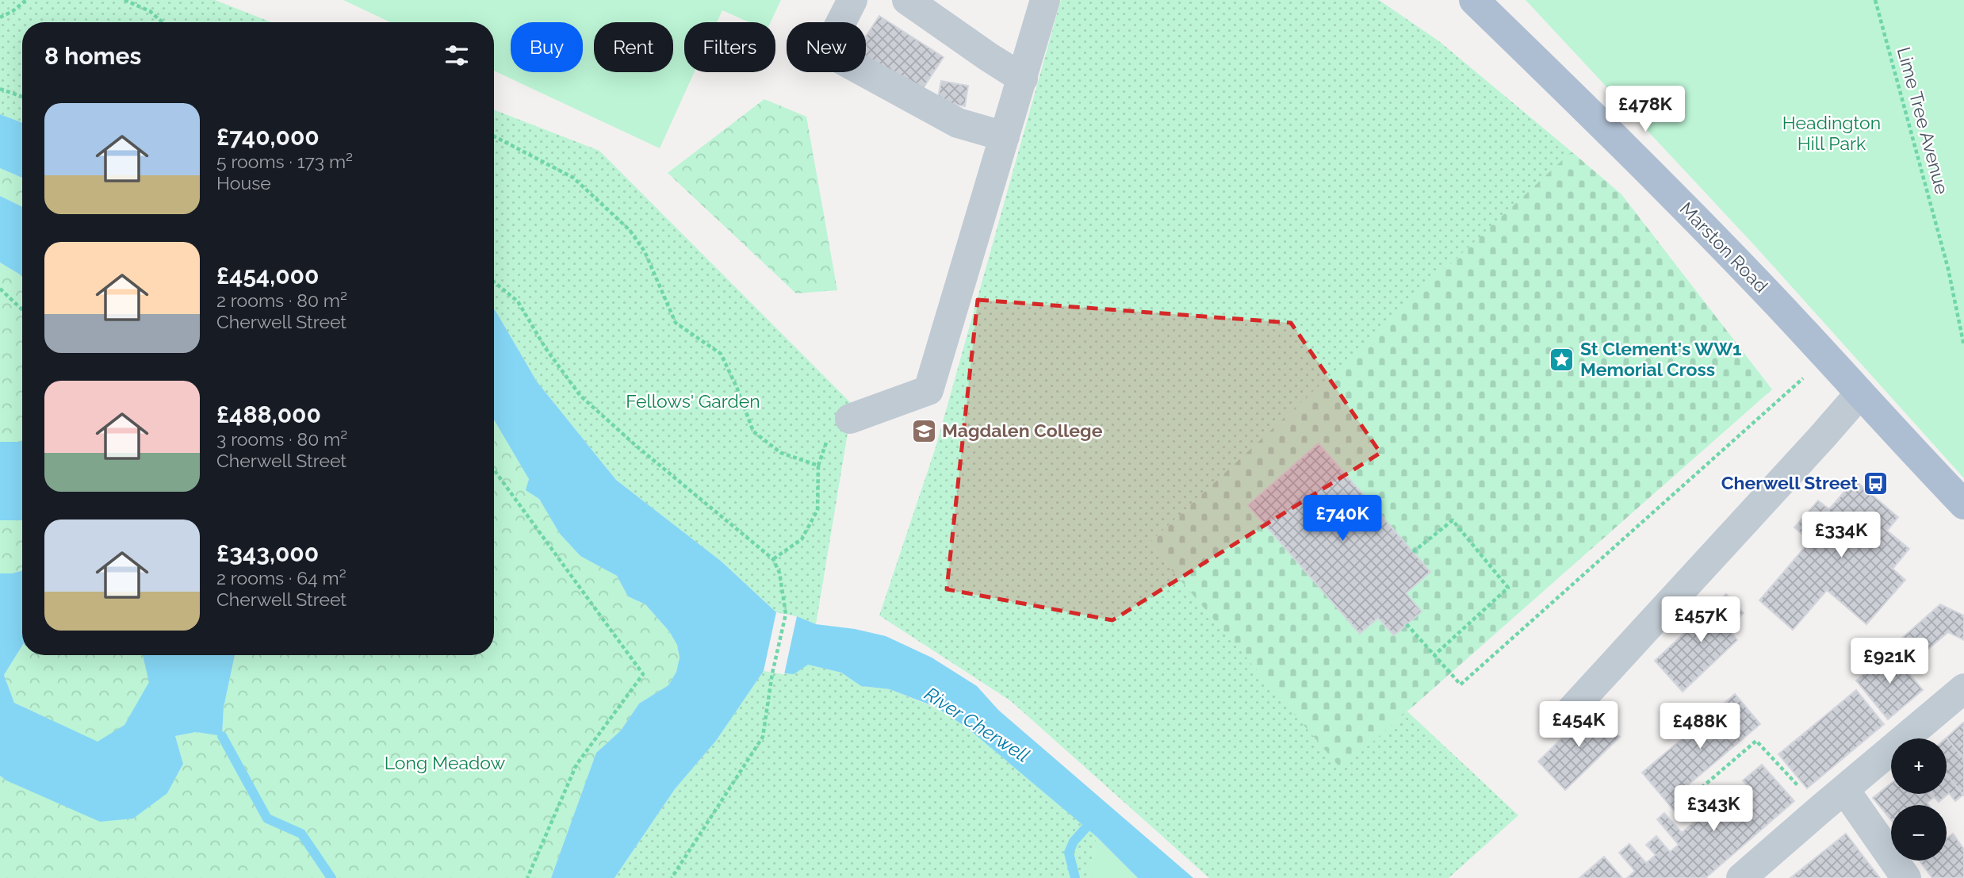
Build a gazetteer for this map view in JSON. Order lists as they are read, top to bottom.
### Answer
{
  "streets": {
    "main road": ["Marston Road"],
    "path": ["Lime Tree Avenue"]
  },
  "water": ["River Cherwell"],
  "parks": ["Headington Hill Park", "Fellows' Garden", "Long Meadow"],
  "places": {
    "place": ["St Clement's WW1 Memorial Cross"],
    "school or university": ["Magdalen College"],
    "bus stop": ["Cherwell Street"]
  },
  "page": {
    "chip": [
      "Buy",
      "Rent",
      "Filters",
      "New"
    ],
    "heading": "8 homes",
    "price": [
      "£478K",
      "£740K",
      "£334K",
      "£457K",
      "£921K",
      "£454K",
      "£488K",
      "£343K"
    ],
    "list": [
      {
        "name": "£740,000",
        "note": "5 rooms · 173 m² · House"
      },
      {
        "name": "£454,000",
        "note": "2 rooms · 80 m² · Cherwell Street"
      },
      {
        "name": "£488,000",
        "note": "3 rooms · 80 m² · Cherwell Street"
      },
      {
        "name": "£343,000",
        "note": "2 rooms · 64 m² · Cherwell Street"
      }
    ],
    "map_buttons": ["+", "−"]
  }
}
